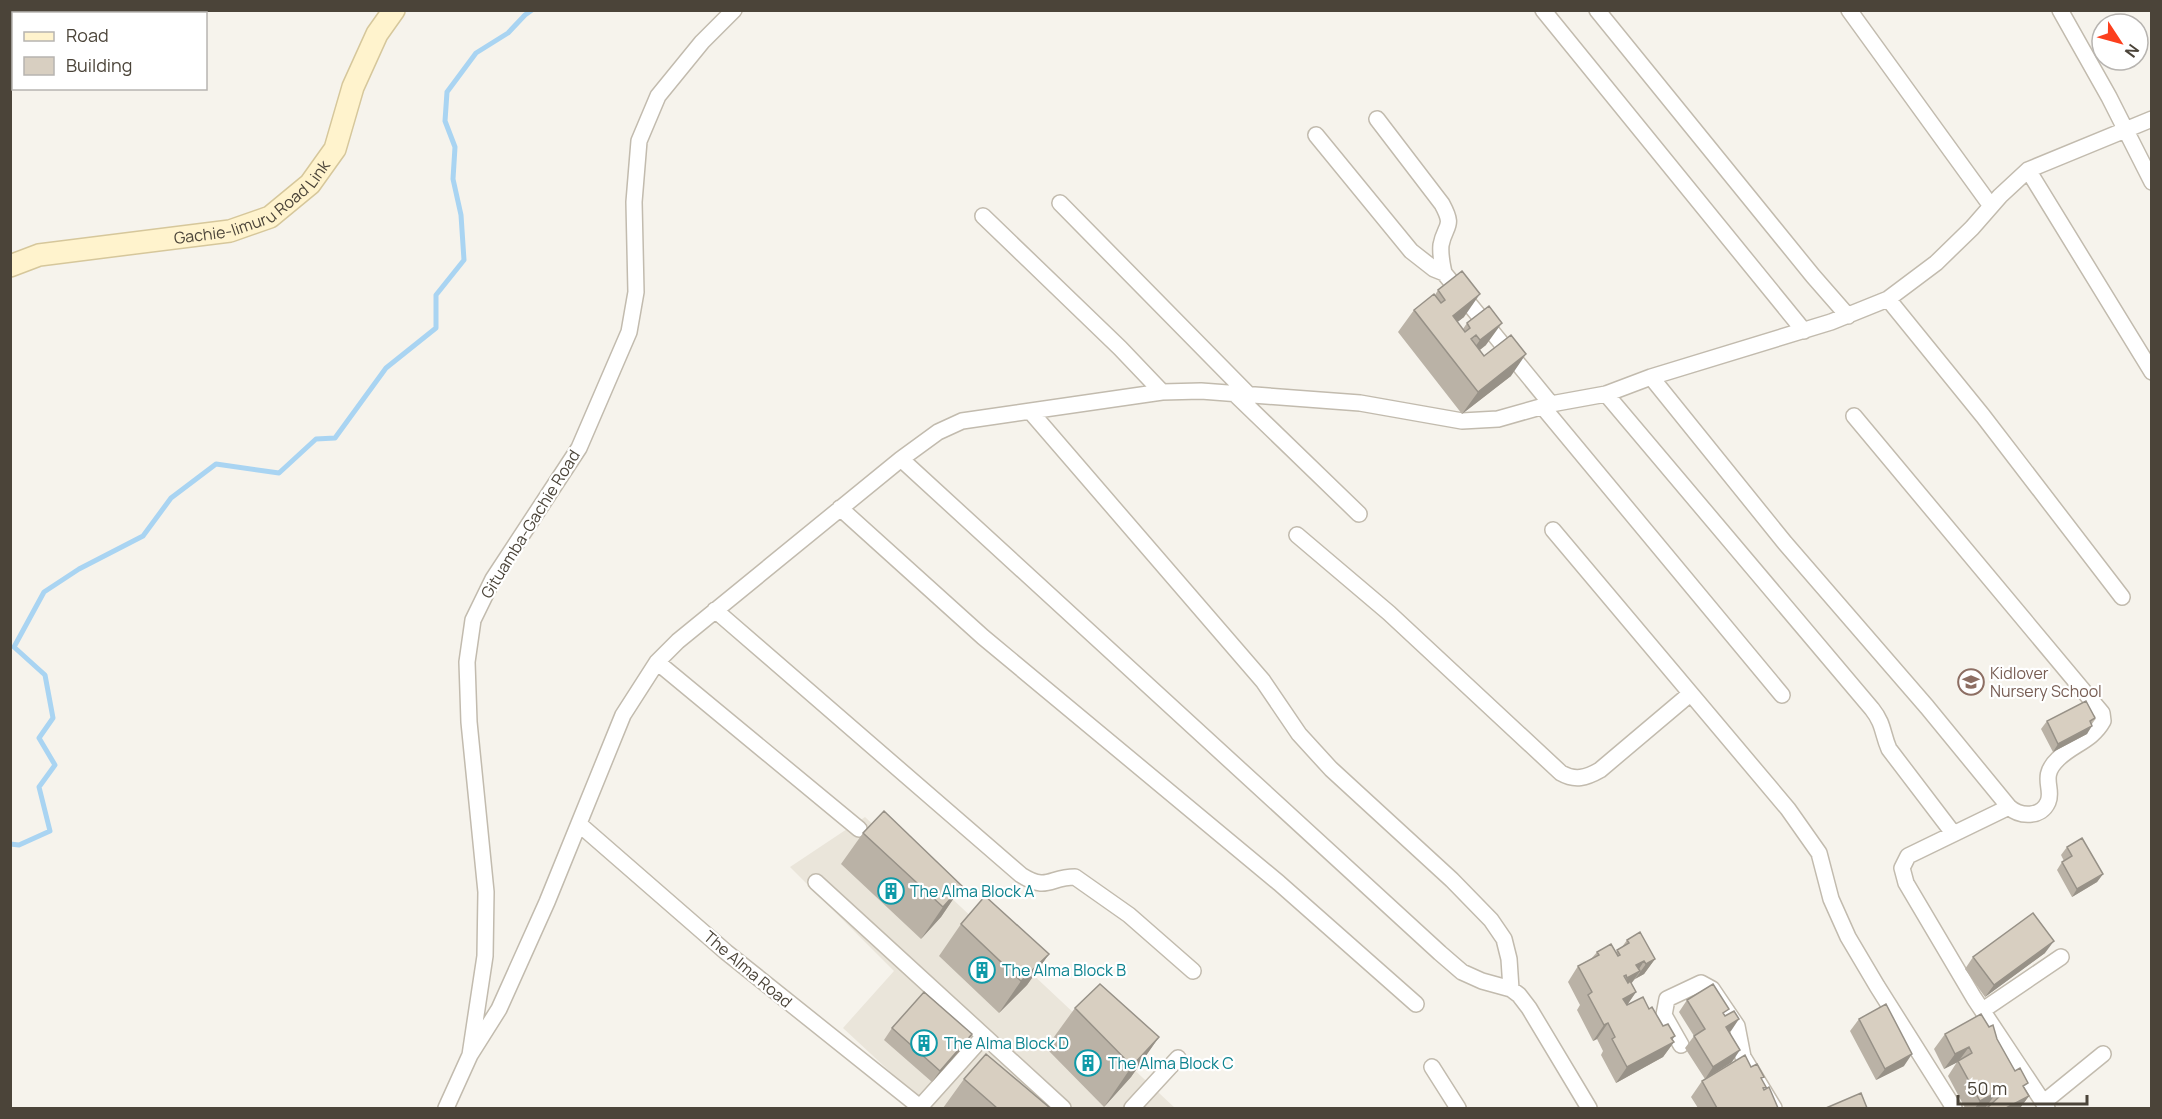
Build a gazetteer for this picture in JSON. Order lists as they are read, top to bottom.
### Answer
{
  "streets": {
    "main road": ["Gachie-limuru Road Link"],
    "street": ["Gituamba-Gachie Road", "The Alma Road"]
  },
  "places": {
    "school or university": ["Kidlover Nursery School"],
    "building": [
      "The Alma Block A",
      "The Alma Block B",
      "The Alma Block D",
      "The Alma Block C"
    ]
  },
  "legend": ["Road", "Building"],
  "scale_bar": "50 m",
  "north": "bottom right"
}
